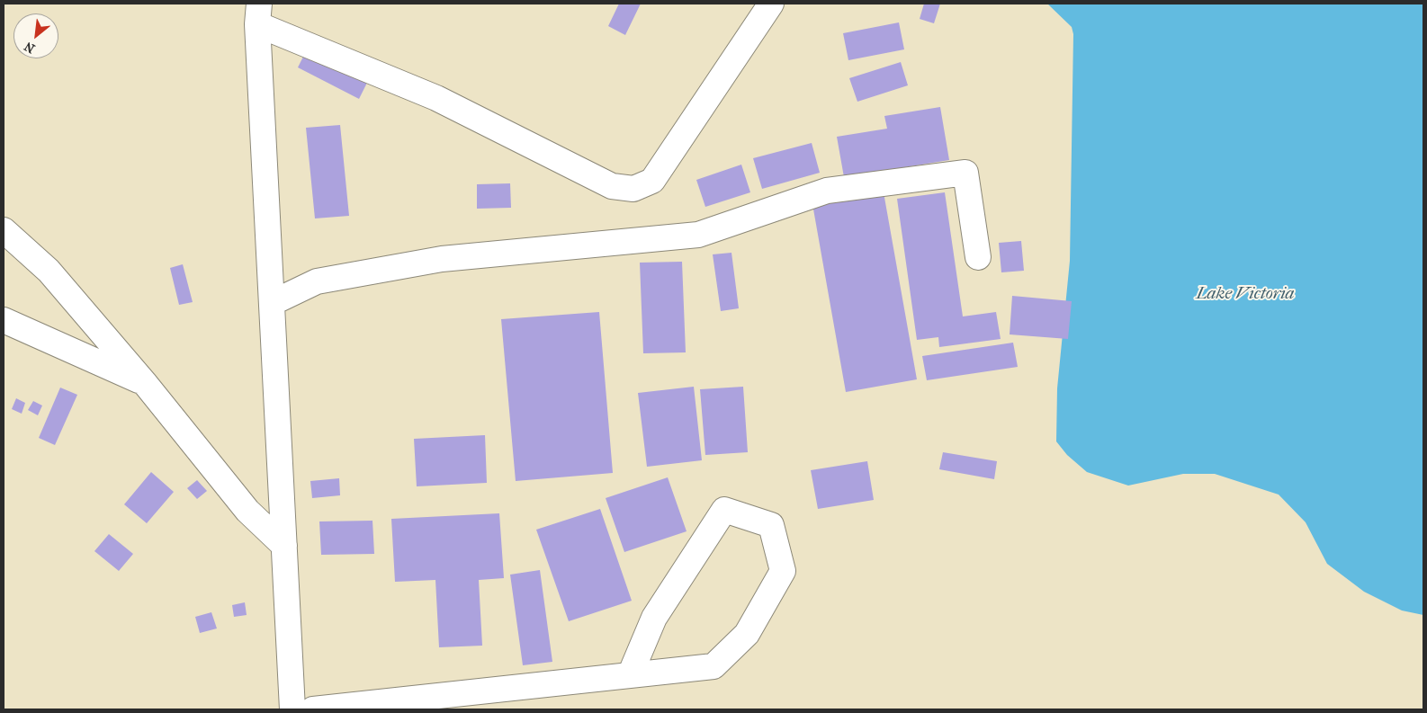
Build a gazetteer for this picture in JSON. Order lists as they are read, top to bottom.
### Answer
{
  "water": ["Lake Victoria"],
  "north": "bottom left"
}
